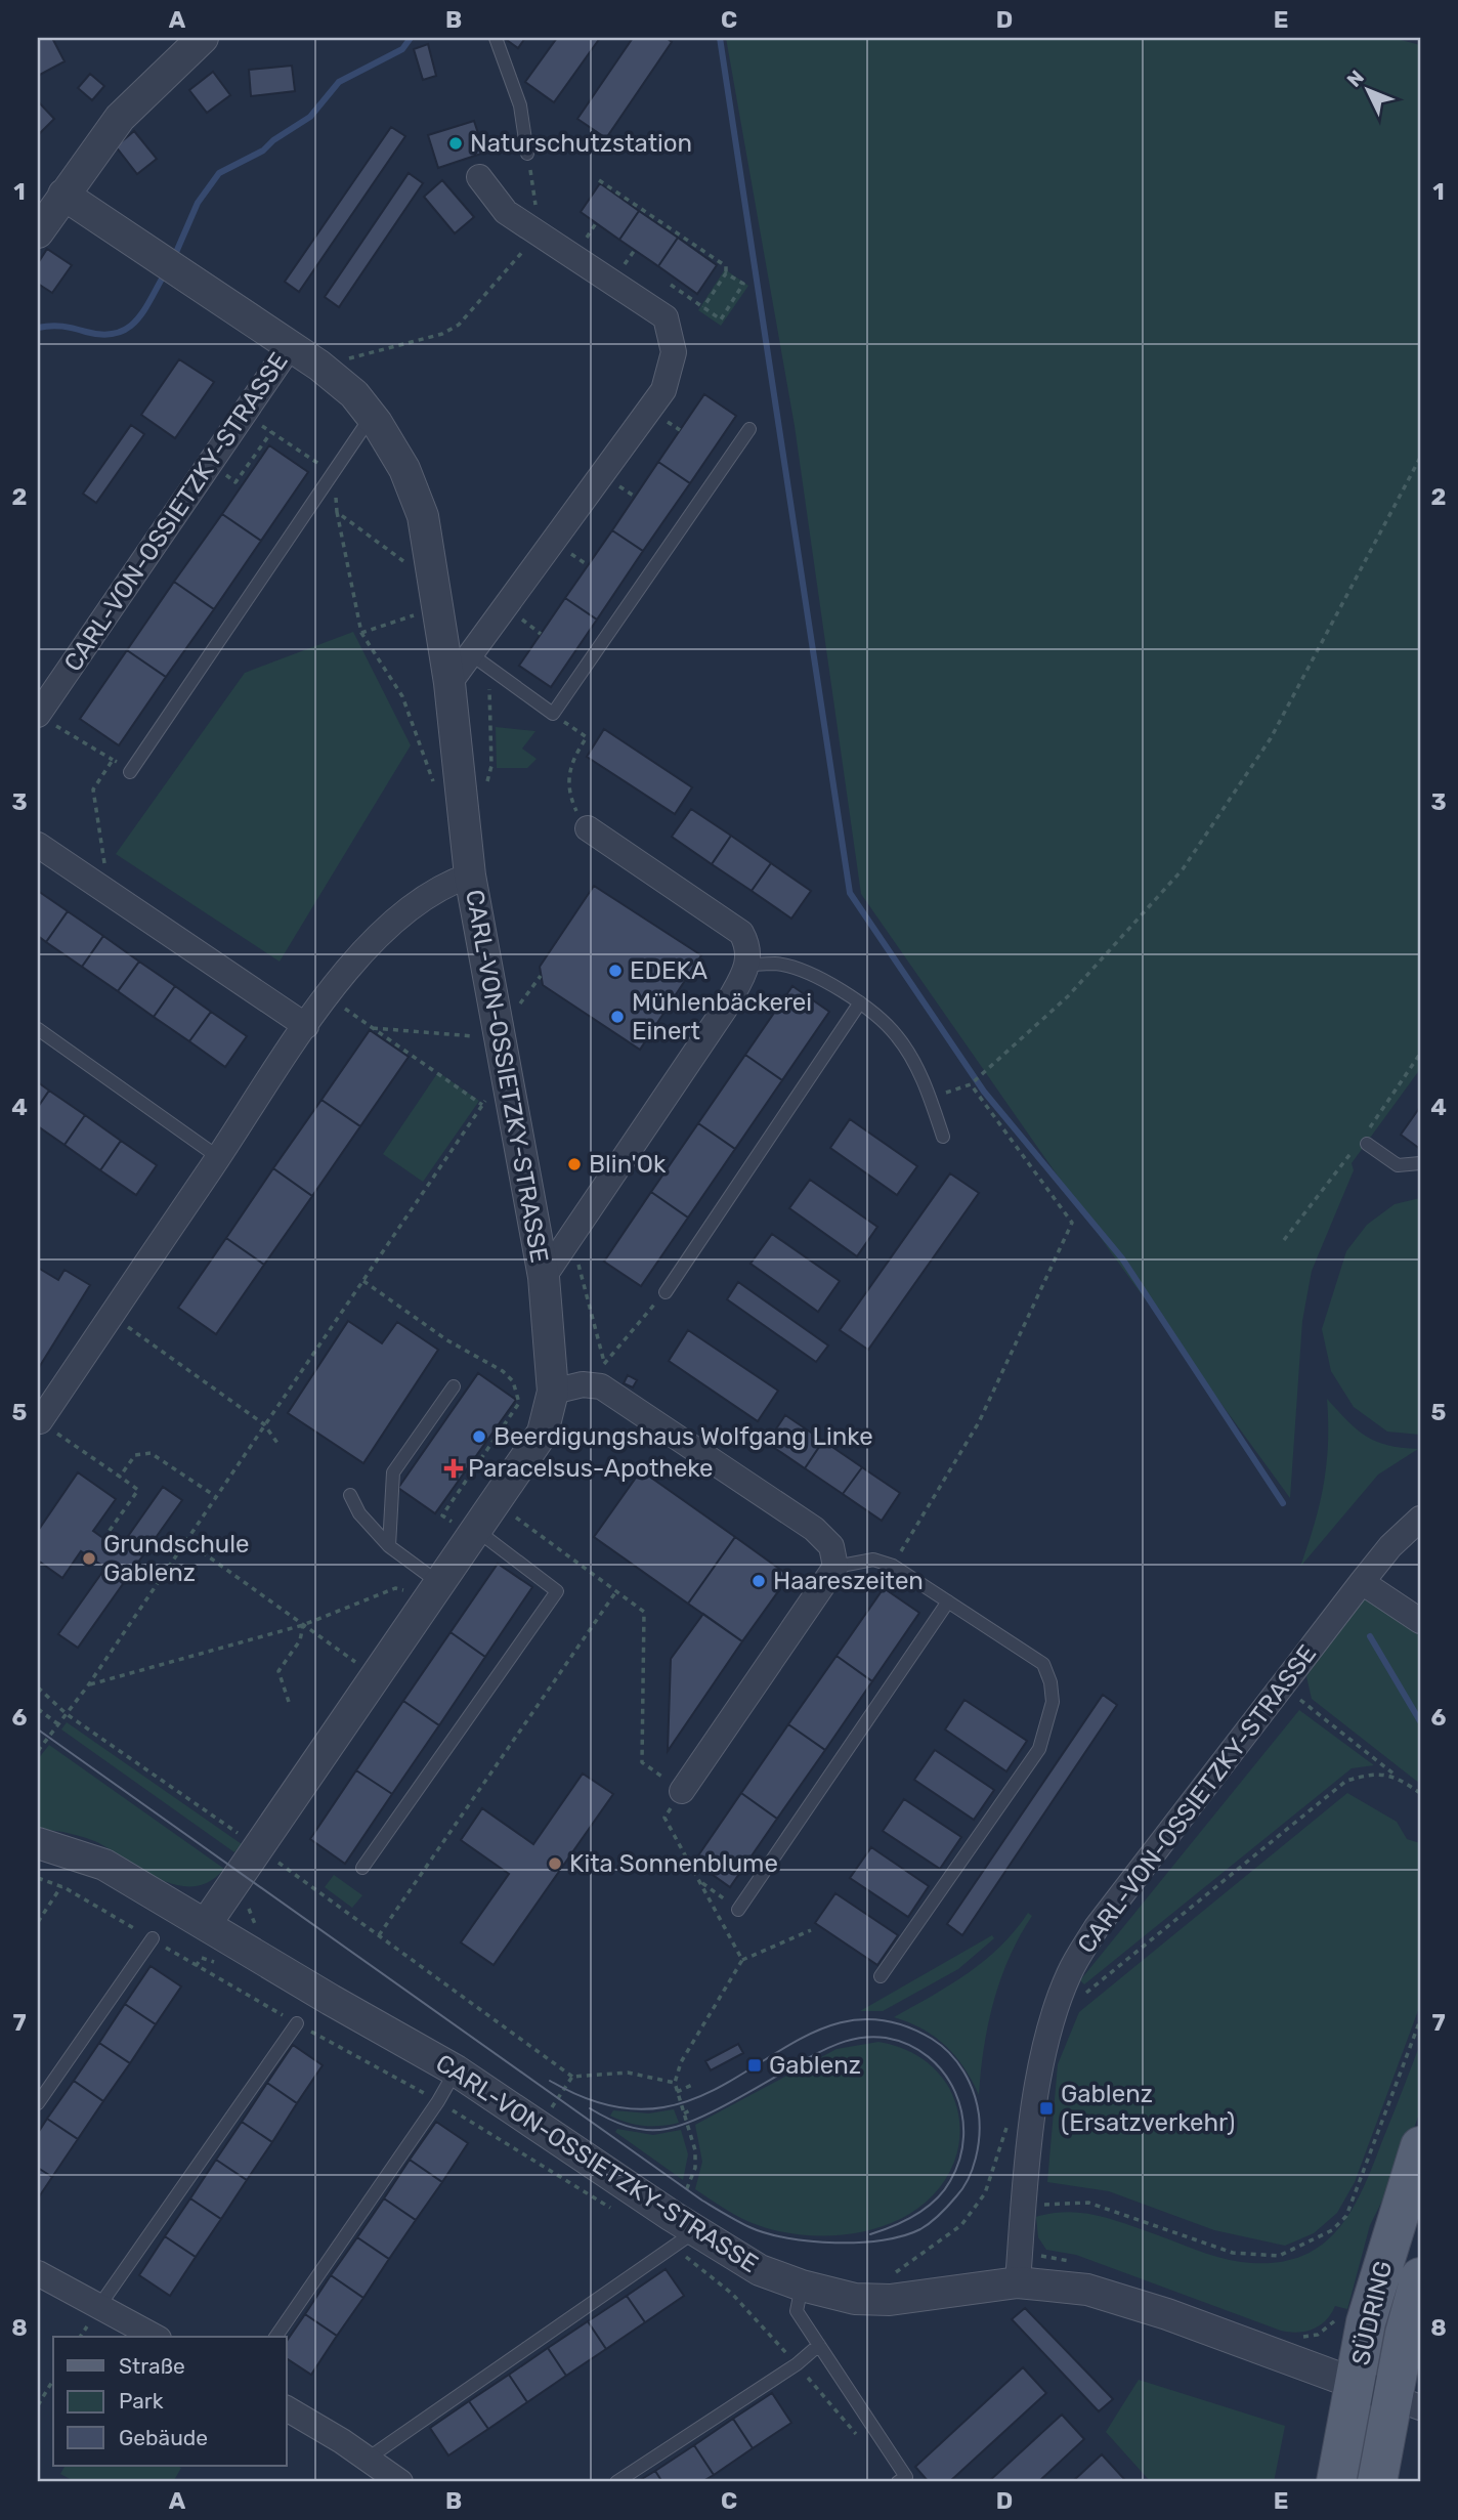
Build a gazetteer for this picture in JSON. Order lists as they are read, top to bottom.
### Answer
{
  "streets": {
    "main road": ["SÜDRING"],
    "street": ["CARL-VON-OSSIETZKY-STRASSE"]
  },
  "crossings": [
    ["CARL-VON-OSSIETZKY-STRASSE", "SÜDRING"]
  ],
  "places": {
    "other": [
      "Naturschutzstation",
      "EDEKA",
      "Mühlenbäckerei Einert",
      "Blin'Ok",
      "Beerdigungshaus Wolfgang Linke",
      "Grundschule Gablenz",
      "Haareszeiten",
      "Kita Sonnenblume"
    ],
    "health": ["Paracelsus-Apotheke"],
    "transit": ["Gablenz", "Gablenz (Ersatzverkehr)"]
  },
  "legend": ["Straße", "Park", "Gebäude"],
  "north": "top left",
  "grid": {
    "columns": [
      "A",
      "B",
      "C",
      "D",
      "E"
    ],
    "rows": [
      "1",
      "2",
      "3",
      "4",
      "5",
      "6",
      "7",
      "8"
    ]
  }
}
